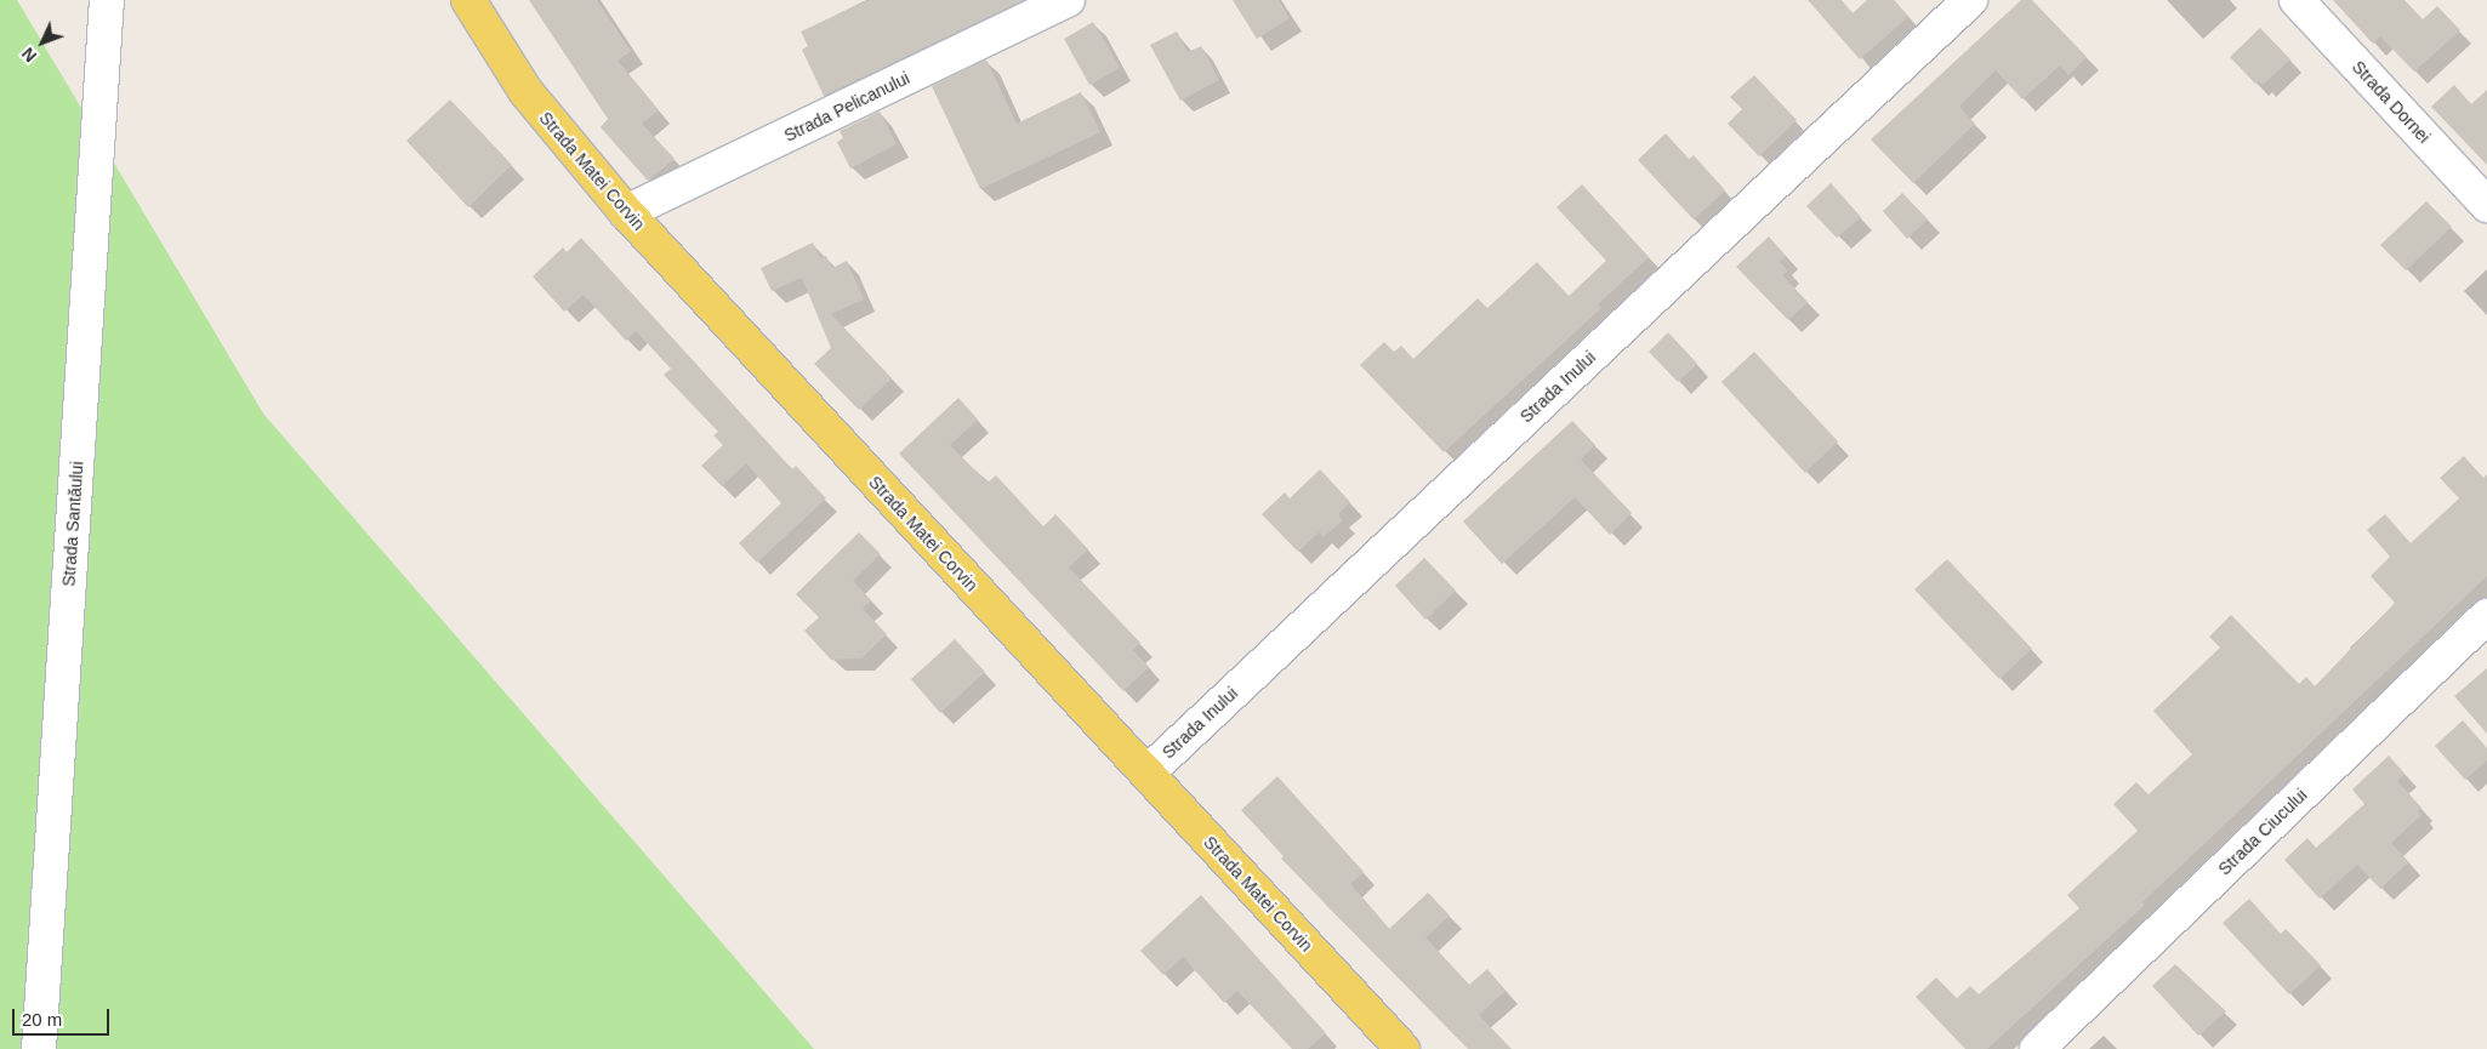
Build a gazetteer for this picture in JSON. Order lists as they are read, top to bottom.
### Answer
{
  "streets": {
    "main road": ["Strada Matei Corvin"],
    "street": [
      "Strada Dornei",
      "Strada Pelicanului",
      "Strada Inului",
      "Strada Santăului",
      "Strada Ciucului"
    ]
  },
  "crossings": [
    ["Strada Pelicanului", "Strada Matei Corvin"],
    ["Strada Matei Corvin", "Strada Inului"]
  ],
  "scale_bar": "20 m",
  "north": "bottom left"
}
